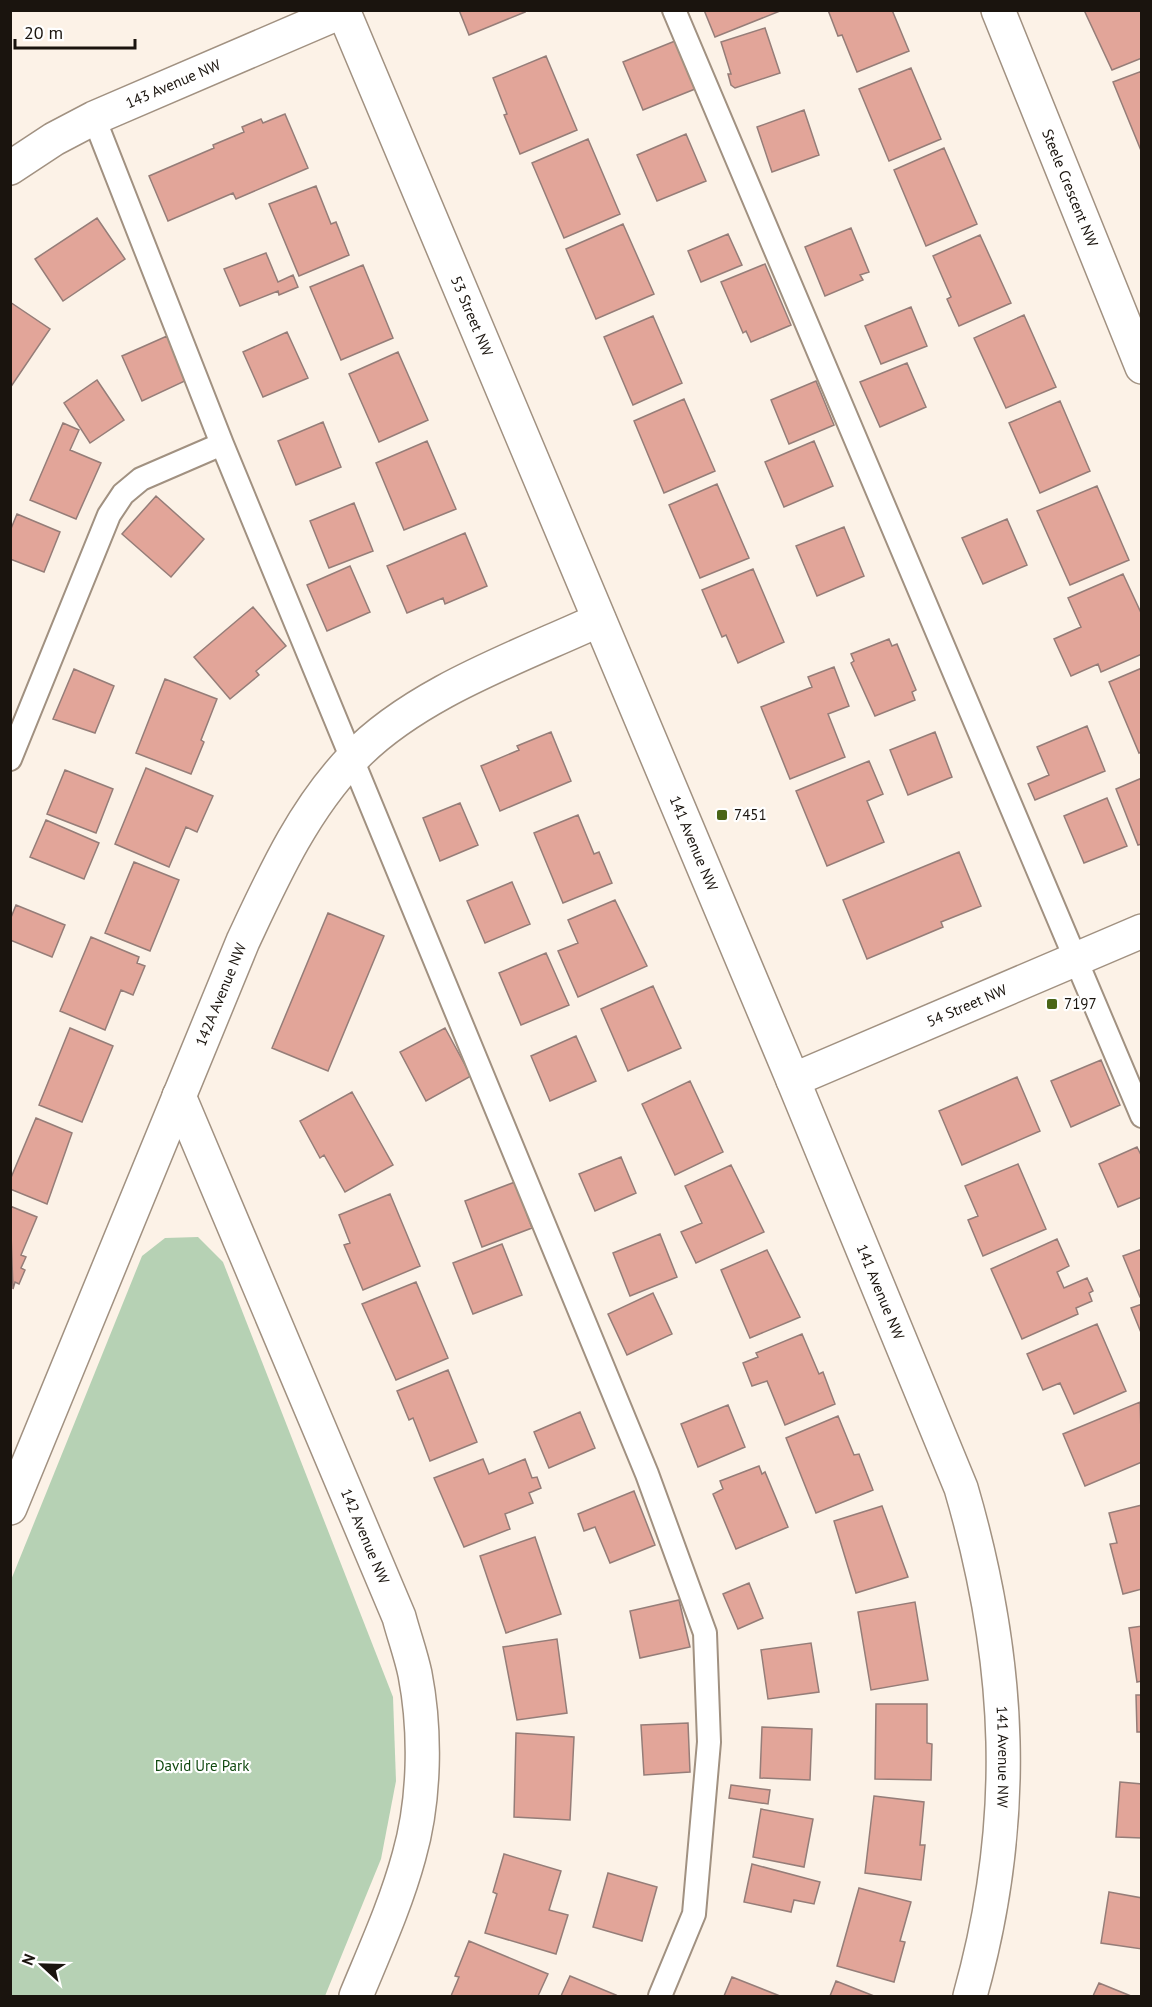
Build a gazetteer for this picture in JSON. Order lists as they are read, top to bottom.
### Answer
{
  "streets": {
    "street": [
      "143 Avenue NW",
      "Steele Crescent NW",
      "53 Street NW",
      "141 Avenue NW",
      "142A Avenue NW",
      "54 Street NW",
      "142 Avenue NW"
    ]
  },
  "crossings": [
    ["143 Avenue NW", "53 Street NW"],
    ["53 Street NW", "141 Avenue NW"],
    ["53 Street NW", "142A Avenue NW"],
    ["141 Avenue NW", "142A Avenue NW"],
    ["141 Avenue NW", "54 Street NW"],
    ["142A Avenue NW", "142 Avenue NW"]
  ],
  "parks": ["David Ure Park"],
  "places": {
    "transit": ["7451", "7197"]
  },
  "scale_bar": "20 m",
  "north": "left"
}
